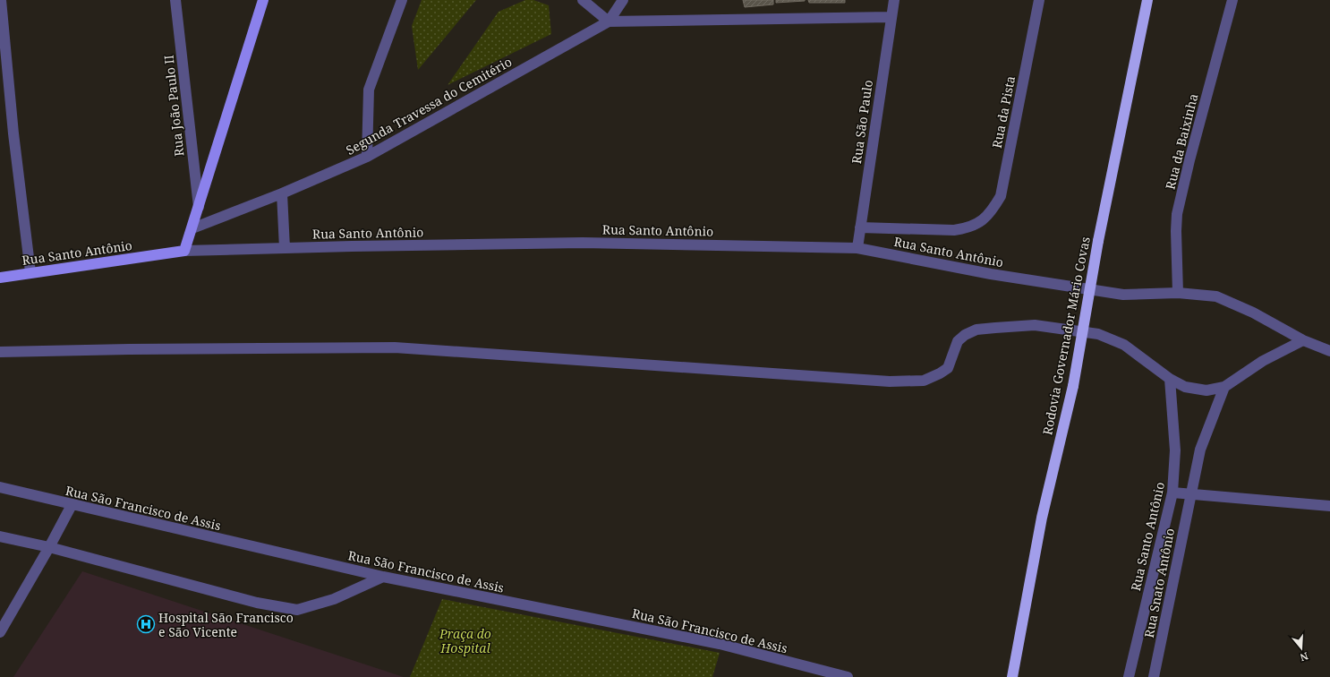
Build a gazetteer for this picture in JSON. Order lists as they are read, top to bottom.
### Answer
{
  "streets": {
    "highway": ["Rodovia Governador Mário Covas"],
    "main road": ["Rua Santo Antônio"],
    "street": [
      "Rua João Paulo II",
      "Segunda Travessa do Cemitério",
      "Rua da Pista",
      "Rua São Paulo",
      "Rua da Baixinha",
      "Rua São Francisco de Assis",
      "Rua Snato Antônio"
    ]
  },
  "crossings": [
    ["Rua da Pista", "Rua Santo Antônio"],
    ["Rua São Paulo", "Rua Santo Antônio"],
    ["Rua da Baixinha", "Rua Santo Antônio"]
  ],
  "parks": ["Praça do Hospital"],
  "places": {
    "hospital": ["Hospital São Francisco e São Vicente"]
  },
  "north": "bottom"
}
